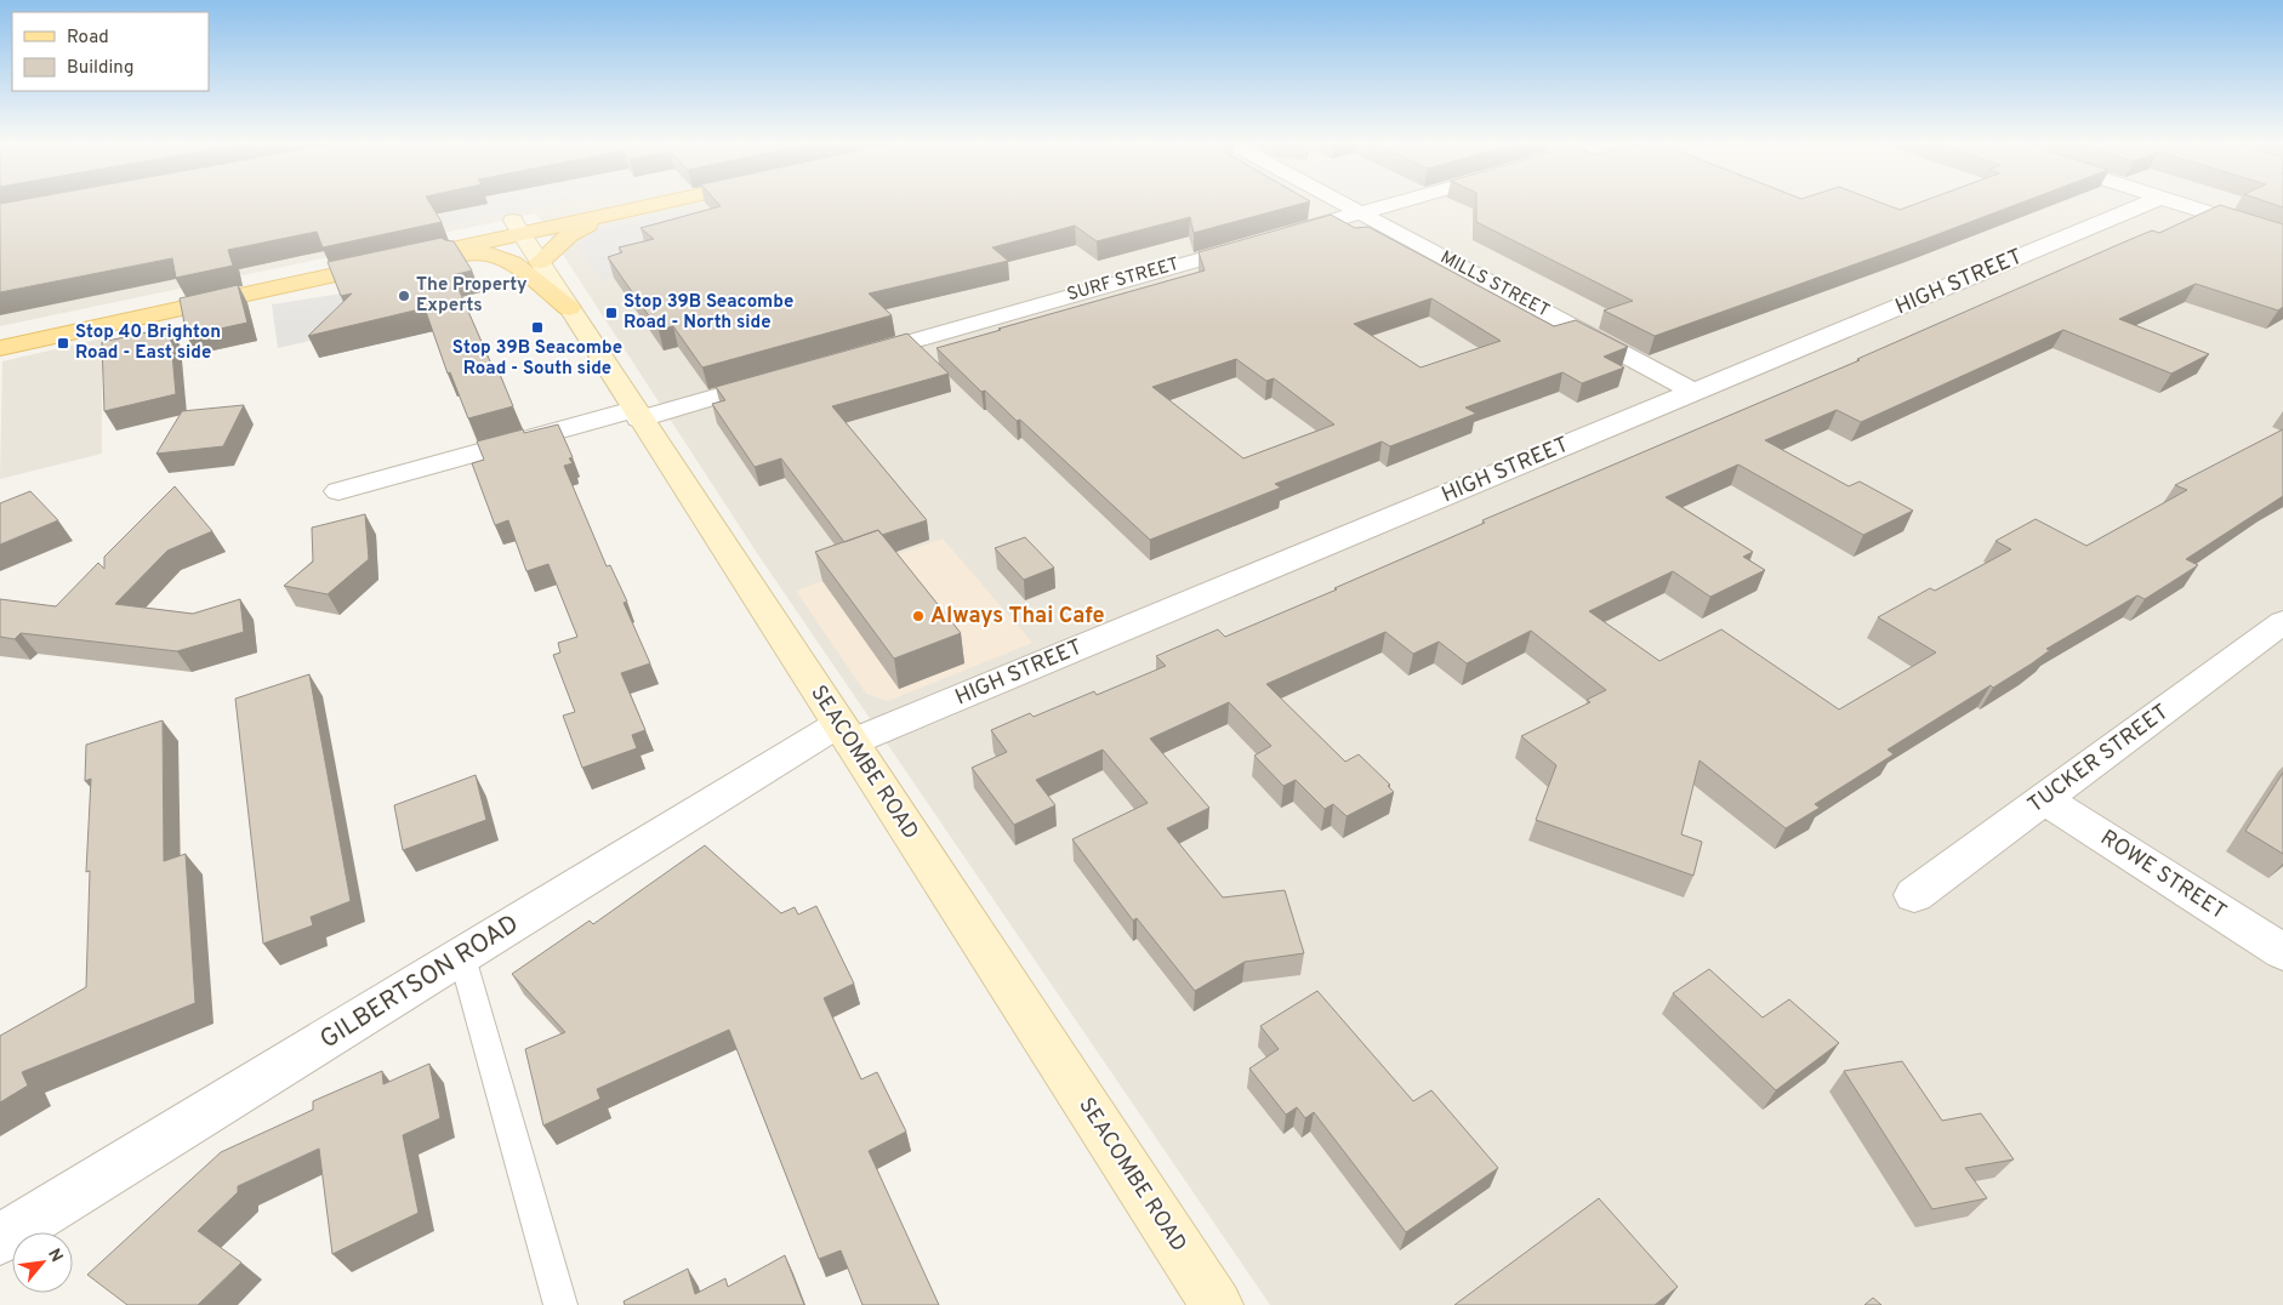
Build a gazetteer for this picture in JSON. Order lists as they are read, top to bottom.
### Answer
{
  "streets": {
    "main road": ["SEACOMBE ROAD"],
    "street": [
      "SURF STREET",
      "HIGH STREET",
      "MILLS STREET",
      "TUCKER STREET",
      "ROWE STREET",
      "GILBERTSON ROAD"
    ]
  },
  "crossings": [
    ["SURF STREET", "MILLS STREET"],
    ["HIGH STREET", "MILLS STREET"],
    ["HIGH STREET", "SEACOMBE ROAD"],
    ["HIGH STREET", "GILBERTSON ROAD"],
    ["TUCKER STREET", "ROWE STREET"],
    ["SEACOMBE ROAD", "GILBERTSON ROAD"]
  ],
  "places": {
    "other": ["The Property Experts", "Always Thai Cafe"],
    "transit": ["Stop 39B Seacombe Road - North side", "Stop 39B Seacombe Road - South side", "Stop 40 Brighton Road - East side"]
  },
  "legend": ["Road", "Building"],
  "north": "top right"
}
